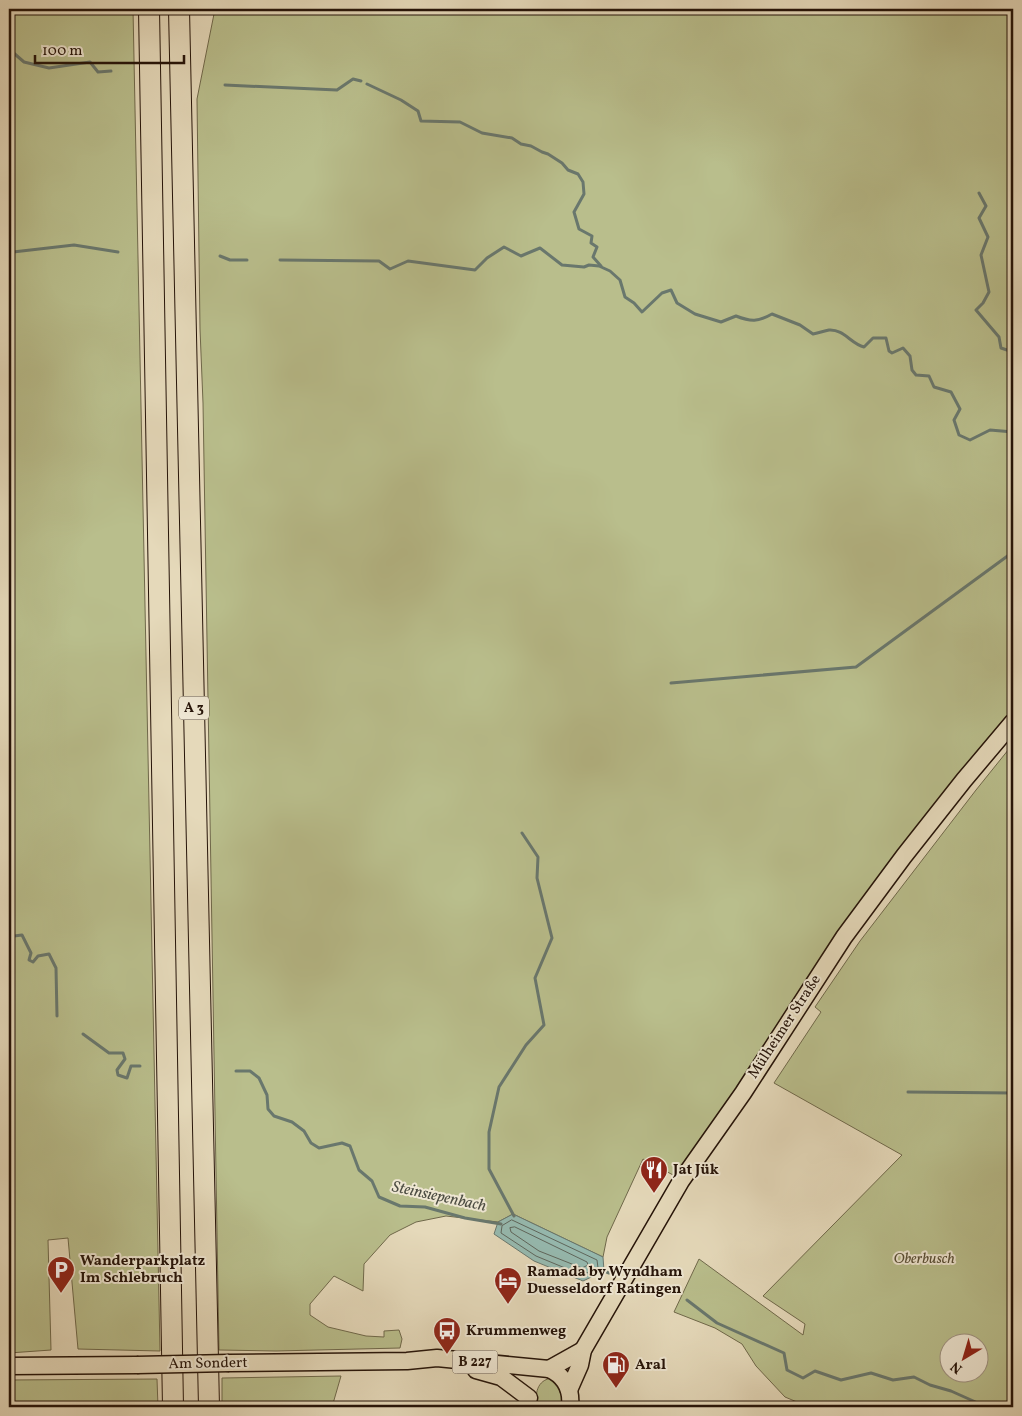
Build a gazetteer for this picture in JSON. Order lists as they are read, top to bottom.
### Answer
{
  "streets": {
    "highway": ["A 3"],
    "main road": ["Mülheimer Straße", "B 227", "Am Sondert"]
  },
  "crossings": [
    ["B 227", "Am Sondert"]
  ],
  "water": ["Steinsiepenbach"],
  "parks": ["Oberbusch"],
  "places": {
    "restaurant": ["Jat Jük"],
    "parking": ["Wanderparkplatz Im Schlebruch"],
    "hotel": ["Ramada by Wyndham Duesseldorf Ratingen"],
    "bus stop": ["Krummenweg"],
    "fuel station": ["Aral"]
  },
  "scale_bar": "100 m",
  "north": "bottom left"
}
